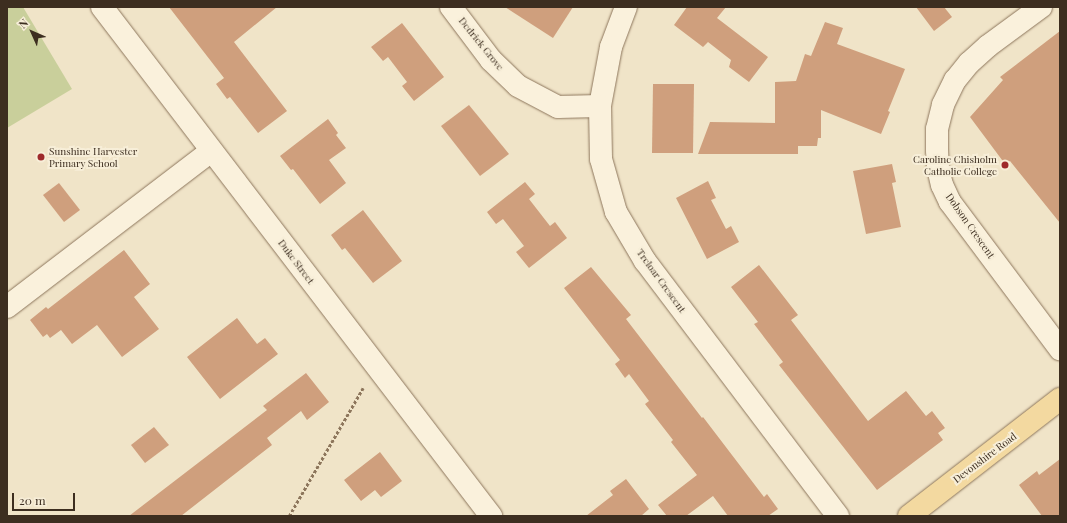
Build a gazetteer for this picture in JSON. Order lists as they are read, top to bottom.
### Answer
{
  "streets": {
    "main road": ["Devonshire Road"],
    "street": [
      "Dedrick Grove",
      "Dobson Crescent",
      "Duke Street",
      "Treloar Crescent"
    ]
  },
  "crossings": [
    ["Dedrick Grove", "Treloar Crescent"]
  ],
  "places": ["Sunshine Harvester Primary School", "Caroline Chisholm Catholic College"],
  "scale_bar": "20 m",
  "north": "top left"
}
